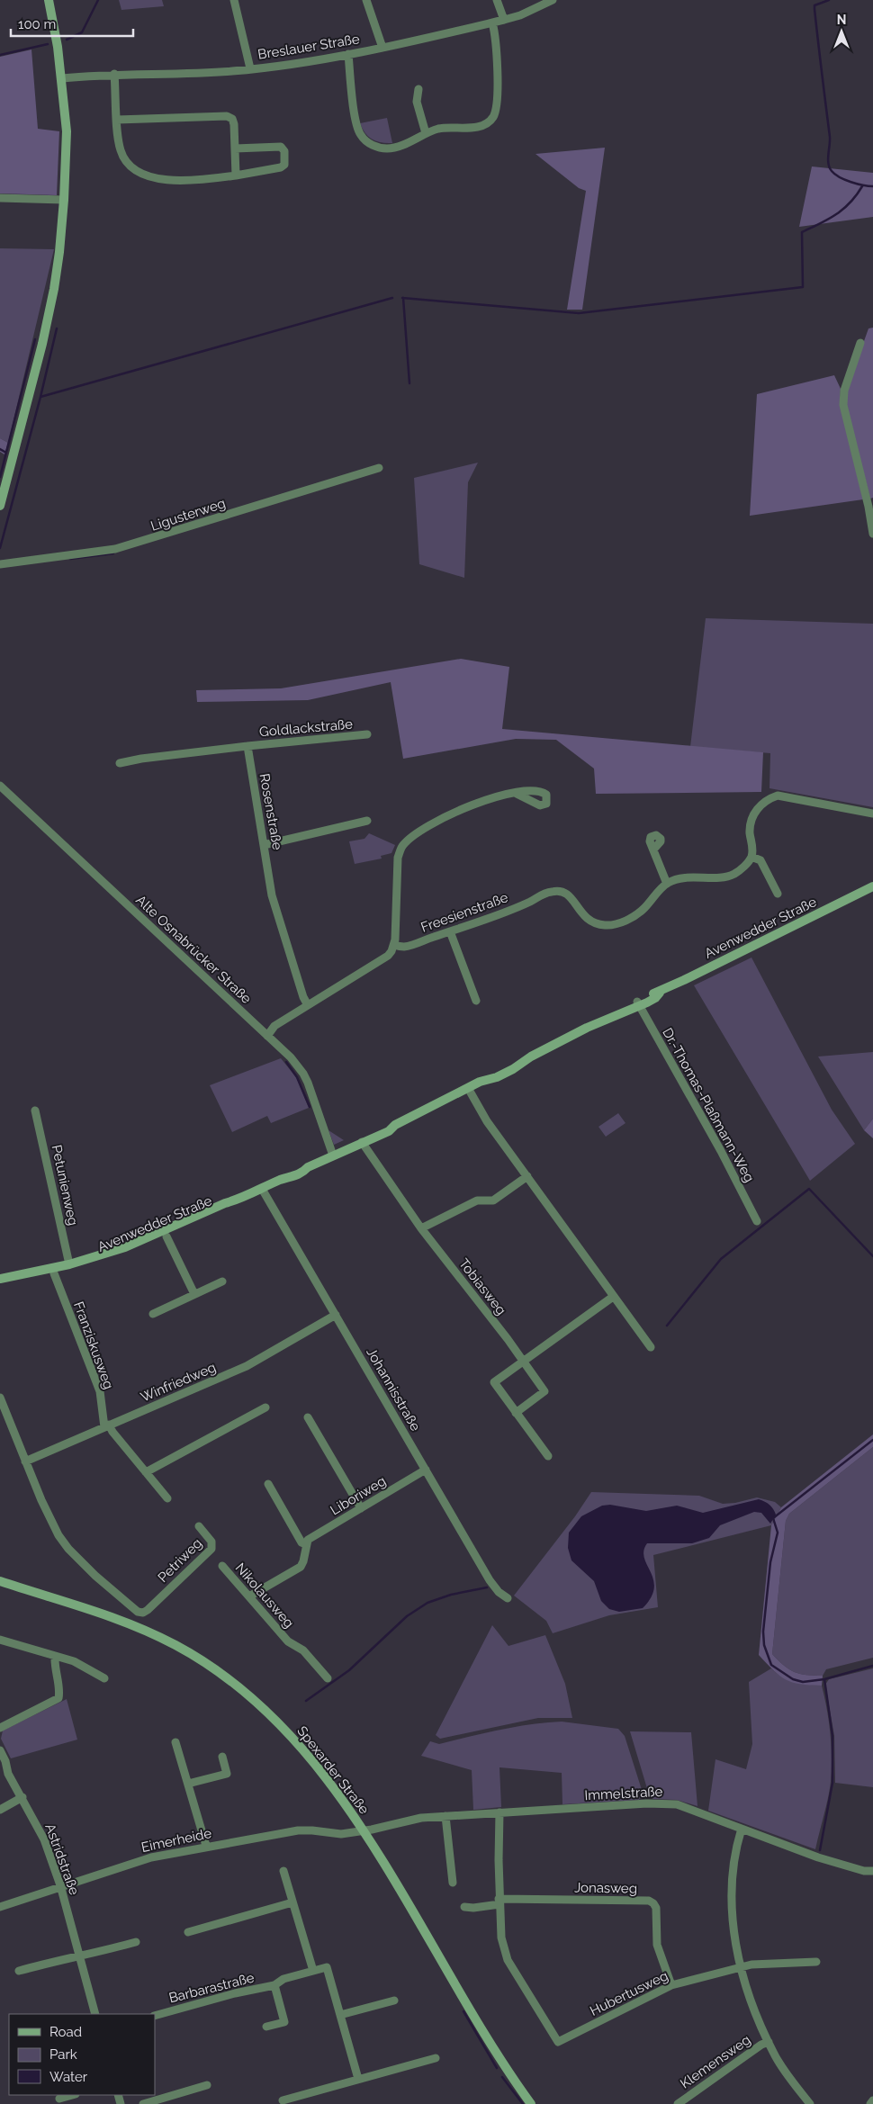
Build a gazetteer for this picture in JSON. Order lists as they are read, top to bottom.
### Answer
{
  "streets": {
    "main road": ["Avenwedder Straße", "Spexarder Straße"],
    "street": [
      "Breslauer Straße",
      "Ligusterweg",
      "Goldlackstraße",
      "Rosenstraße",
      "Freesienstraße",
      "Alte Osnabrücker Straße",
      "Dr.-Thomas-Plaßmann-Weg",
      "Petunienweg",
      "Tobiasweg",
      "Franziskusweg",
      "Winfriedweg",
      "Johannisstraße",
      "Liboriweg",
      "Petriweg",
      "Nikolausweg",
      "Immelstraße",
      "Eimerheide",
      "Astridstraße",
      "Jonasweg",
      "Barbarastraße",
      "Hubertusweg",
      "Klemensweg"
    ]
  },
  "crossings": [
    ["Goldlackstraße", "Rosenstraße"],
    ["Avenwedder Straße", "Alte Osnabrücker Straße"],
    ["Avenwedder Straße", "Dr.-Thomas-Plaßmann-Weg"],
    ["Avenwedder Straße", "Petunienweg"],
    ["Avenwedder Straße", "Tobiasweg"],
    ["Avenwedder Straße", "Franziskusweg"],
    ["Avenwedder Straße", "Johannisstraße"],
    ["Franziskusweg", "Winfriedweg"],
    ["Winfriedweg", "Johannisstraße"],
    ["Winfriedweg", "Petriweg"],
    ["Johannisstraße", "Liboriweg"],
    ["Spexarder Straße", "Immelstraße"],
    ["Spexarder Straße", "Eimerheide"],
    ["Immelstraße", "Eimerheide"],
    ["Eimerheide", "Astridstraße"],
    ["Jonasweg", "Hubertusweg"]
  ],
  "legend": ["Road", "Park", "Water"],
  "scale_bar": "100 m",
  "north": "top"
}
